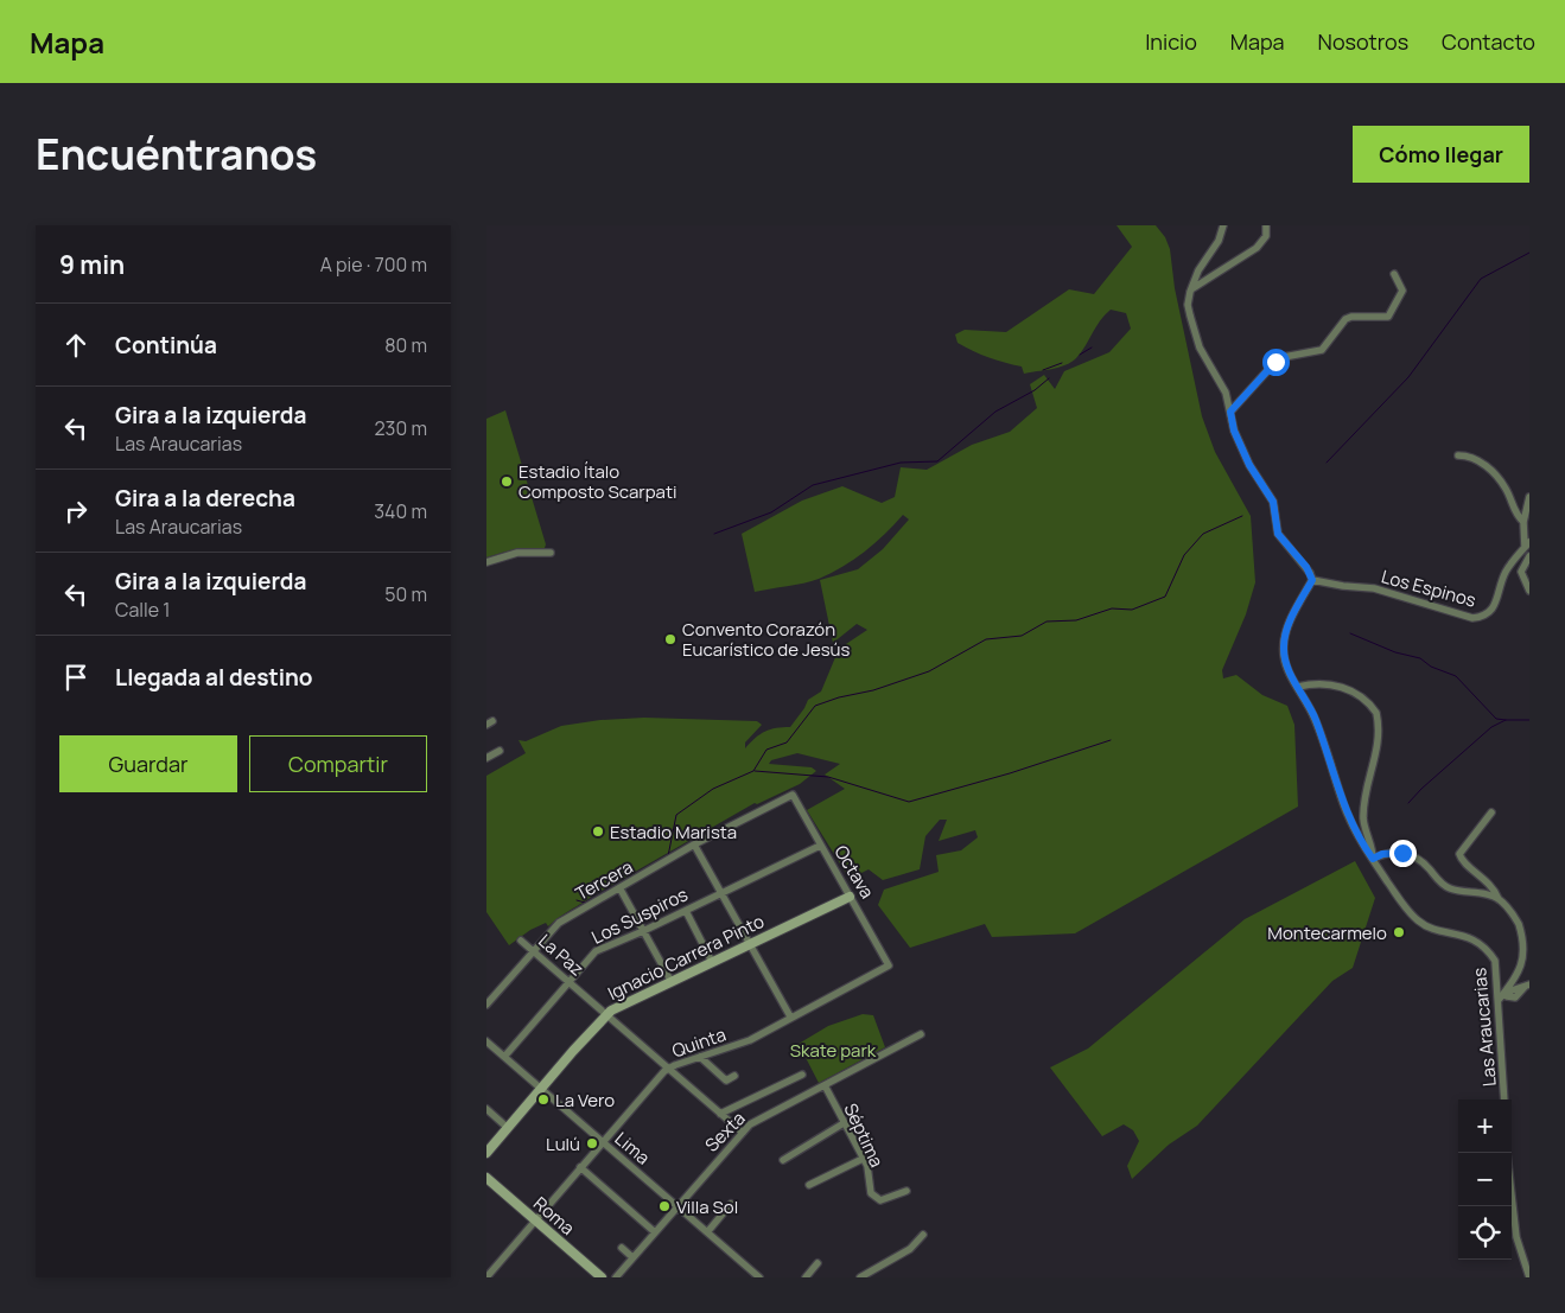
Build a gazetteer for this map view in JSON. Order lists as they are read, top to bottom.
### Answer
{
  "streets": {
    "street": [
      "Los Espinos",
      "Octava",
      "Tercera",
      "Los Suspiros",
      "La Paz",
      "Ignacio Carrera Pinto",
      "Las Araucarias",
      "Quinta",
      "Sexta",
      "Séptima",
      "Lima",
      "Roma"
    ]
  },
  "crossings": [
    ["Los Espinos", "Las Araucarias"],
    ["Octava", "Tercera"],
    ["Octava", "Los Suspiros"],
    ["Octava", "Ignacio Carrera Pinto"],
    ["Octava", "Quinta"],
    ["Tercera", "La Paz"],
    ["Los Suspiros", "La Paz"],
    ["Los Suspiros", "Lima"],
    ["La Paz", "Ignacio Carrera Pinto"],
    ["La Paz", "Quinta"],
    ["La Paz", "Sexta"],
    ["Ignacio Carrera Pinto", "Lima"],
    ["Quinta", "Lima"],
    ["Quinta", "Roma"],
    ["Sexta", "Séptima"],
    ["Sexta", "Lima"]
  ],
  "parks": ["Skate park"],
  "places": [
    "Estadio Ítalo Composto Scarpati",
    "Convento Corazón Eucarístico de Jesús",
    "Estadio Marista",
    "Montecarmelo",
    "La Vero",
    "Lulú",
    "Villa Sol"
  ],
  "page": {
    "header": "Mapa",
    "nav": [
      "Inicio",
      "Mapa",
      "Nosotros",
      "Contacto"
    ],
    "title": "Encuéntranos",
    "buttons": [
      "Cómo llegar",
      ["Guardar", "Compartir"]
    ],
    "heading": ["9 min", "A pie · 700 m"],
    "list": [
      ["Continúa", "80 m"],
      ["Gira a la izquierda", "Las Araucarias", "230 m"],
      ["Gira a la derecha", "Las Araucarias", "340 m"],
      ["Gira a la izquierda", "Calle 1", "50 m"],
      "Llegada al destino"
    ],
    "map_buttons": ["+", "−"]
  }
}
